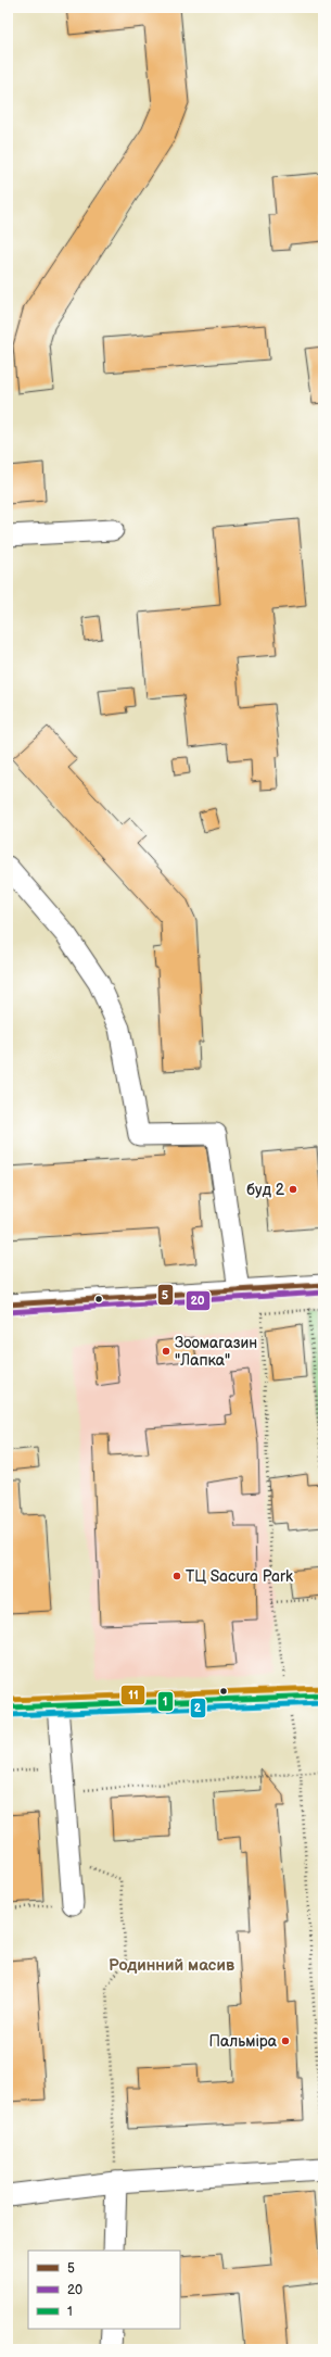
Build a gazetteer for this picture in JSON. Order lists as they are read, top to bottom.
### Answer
{
  "districts": ["Родинний масив"],
  "places": [
    "буд 2",
    "Зоомагазин \"Лапка\"",
    "ТЦ Sacura Park",
    "Пальміра"
  ],
  "lines": [
    "transit line 5",
    "transit line 20",
    "transit line 11",
    "transit line 1",
    "transit line 2"
  ],
  "legend": ["5", "20", "1"]
}
